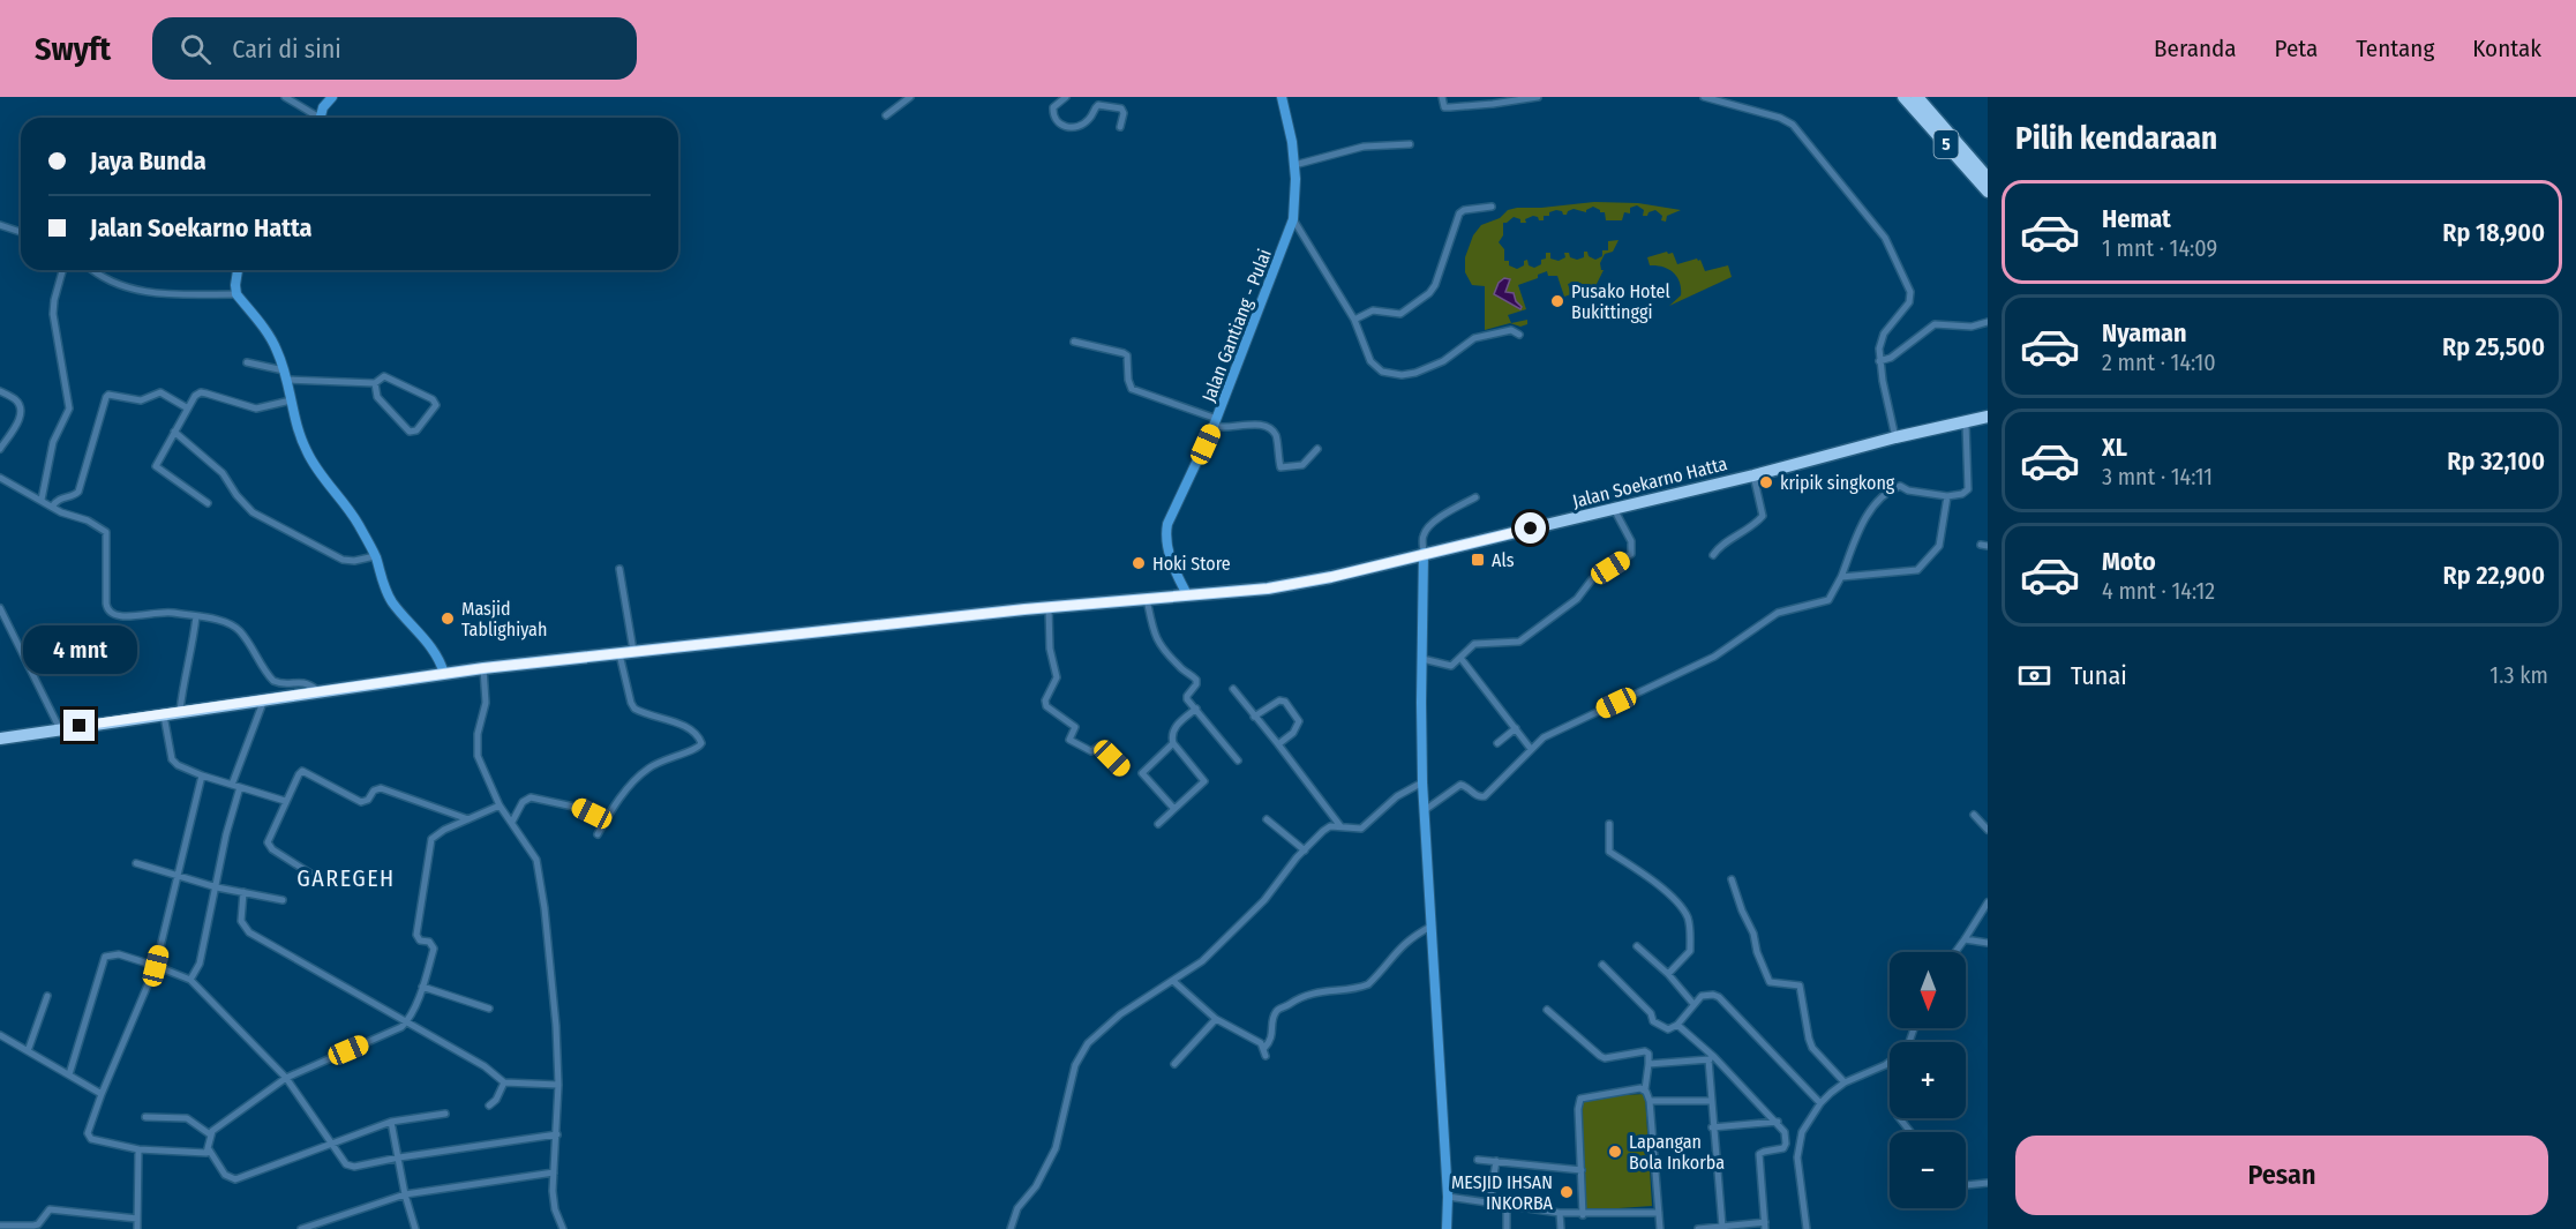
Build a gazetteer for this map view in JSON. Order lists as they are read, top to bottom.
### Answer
{
  "streets": {
    "highway": ["5", "Jalan Soekarno Hatta"],
    "street": ["Jalan Gantiang - Pulai"]
  },
  "crossings": [
    ["Jalan Gantiang - Pulai", "Jalan Soekarno Hatta"]
  ],
  "districts": ["GAREGEH"],
  "places": {
    "other": [
      "Pusako Hotel Bukittinggi",
      "kripik singkong",
      "Hoki Store",
      "Masjid Tablighiyah",
      "Lapangan Bola Inkorba",
      "MESJID IHSAN INKORBA"
    ],
    "transit": ["Als"]
  },
  "north": "bottom",
  "page": {
    "header": "Swyft",
    "search": "Cari di sini",
    "nav": [
      "Beranda",
      "Peta",
      "Tentang",
      "Kontak"
    ],
    "heading": "Pilih kendaraan",
    "banner": ["Jaya Bunda", "Jalan Soekarno Hatta"],
    "list": [
      {
        "name": "Hemat",
        "note": "1 mnt · 14:09",
        "value": "Rp 18,900"
      },
      {
        "name": "Nyaman",
        "note": "2 mnt · 14:10",
        "value": "Rp 25,500"
      },
      {
        "name": "XL",
        "note": "3 mnt · 14:11",
        "value": "Rp 32,100"
      },
      {
        "name": "Moto",
        "note": "4 mnt · 14:12",
        "value": "Rp 22,900"
      }
    ],
    "bubble": "4 mnt",
    "pay": ["Tunai", "1.3 km"],
    "map_buttons": ["+", "−"],
    "buttons": "Pesan"
  }
}
